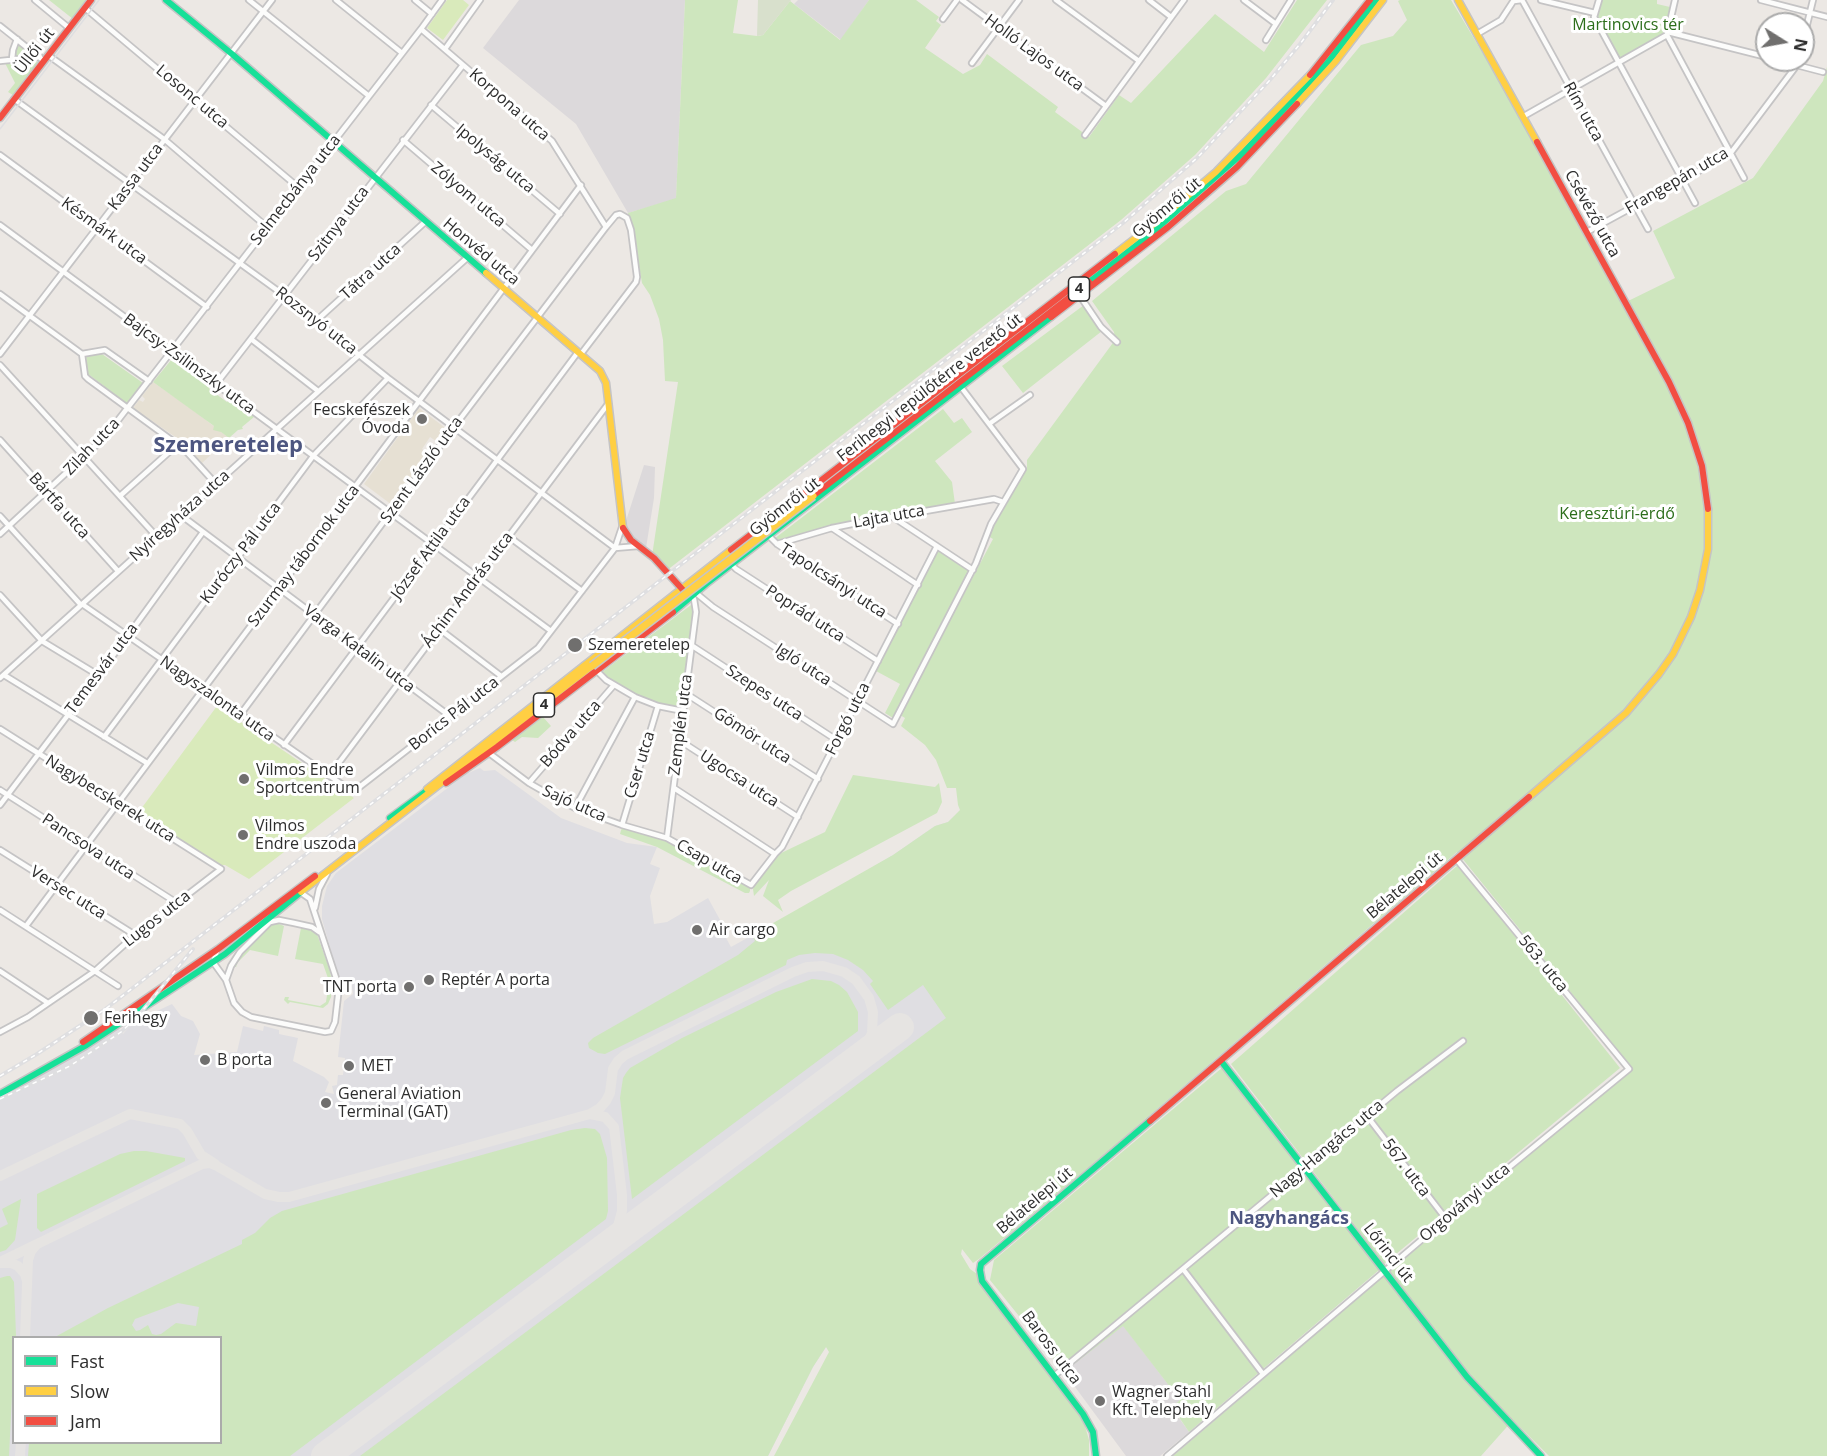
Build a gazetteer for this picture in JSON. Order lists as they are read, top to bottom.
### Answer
{
  "streets": {
    "main road": [
      "Üllői út",
      "Gyömrői út",
      "Csévéző utca",
      "Honvéd utca",
      "4",
      "Ferihegyi repülőtérre vezető út",
      "Bélatelepi út",
      "Lőrinci út",
      "Baross utca"
    ],
    "street": [
      "Holló Lajos utca",
      "Losonc utca",
      "Korpona utca",
      "Rím utca",
      "Ipolyság utca",
      "Kassa utca",
      "Frangepán utca",
      "Selmecbánya utca",
      "Zólyom utca",
      "Szitnya utca",
      "Késmárk utca",
      "Tátra utca",
      "Rozsnyó utca",
      "Bajcsy-Zsilinszky utca",
      "Zilah utca",
      "Szent László utca",
      "Bártfa utca",
      "Nyíregyháza utca",
      "Lajta utca",
      "József Attila utca",
      "Kuróczy Pál utca",
      "Szurmay tábornok utca",
      "Tapolcsányi utca",
      "Áchim András utca",
      "Poprád utca",
      "Varga Katalin utca",
      "Igló utca",
      "Temesvár utca",
      "Szepes utca",
      "Nagyszalonta utca",
      "Borics Pál utca",
      "Forgó utca",
      "Zemplén utca",
      "Bódva utca",
      "Gömör utca",
      "Cser utca",
      "Ugocsa utca",
      "Nagybecskerek utca",
      "Sajó utca",
      "Pancsova utca",
      "Csap utca",
      "Versec utca",
      "Lugos utca",
      "563. utca",
      "Nagy-Hangács utca",
      "567. utca",
      "Orgoványi utca"
    ]
  },
  "crossings": [
    ["Üllői út", "Losonc utca"],
    ["Üllői út", "Rozsnyó utca"],
    ["Losonc utca", "Kassa utca"],
    ["Losonc utca", "Selmecbánya utca"],
    ["Korpona utca", "Selmecbánya utca"],
    ["Korpona utca", "Szitnya utca"],
    ["Korpona utca", "Szent László utca"],
    ["Korpona utca", "József Attila utca"],
    ["Korpona utca", "Szurmay tábornok utca"],
    ["Rím utca", "Frangepán utca"],
    ["Ipolyság utca", "Szitnya utca"],
    ["Ipolyság utca", "Szurmay tábornok utca"],
    ["Kassa utca", "Késmárk utca"],
    ["Kassa utca", "Honvéd utca"],
    ["Kassa utca", "Rozsnyó utca"],
    ["Kassa utca", "Bajcsy-Zsilinszky utca"],
    ["Frangepán utca", "Csévéző utca"],
    ["Selmecbánya utca", "Késmárk utca"],
    ["Selmecbánya utca", "Honvéd utca"],
    ["Selmecbánya utca", "Rozsnyó utca"],
    ["Selmecbánya utca", "Bajcsy-Zsilinszky utca"],
    ["Selmecbánya utca", "Zilah utca"],
    ["Zólyom utca", "Szitnya utca"],
    ["Zólyom utca", "Szurmay tábornok utca"],
    ["Gyömrői út", "Ferihegyi repülőtérre vezető út"],
    ["Gyömrői út", "Tapolcsányi utca"],
    ["Gyömrői út", "Poprád utca"],
    ["Gyömrői út", "Igló utca"],
    ["Gyömrői út", "Zemplén utca"],
    ["Gyömrői út", "Sajó utca"],
    ["Csévéző utca", "Bélatelepi út"],
    ["Szitnya utca", "Honvéd utca"],
    ["Szitnya utca", "Rozsnyó utca"],
    ["Szitnya utca", "Bajcsy-Zsilinszky utca"],
    ["Honvéd utca", "Tátra utca"],
    ["Honvéd utca", "Szent László utca"],
    ["Honvéd utca", "Nyíregyháza utca"],
    ["Honvéd utca", "József Attila utca"],
    ["Honvéd utca", "Szurmay tábornok utca"],
    ["Honvéd utca", "Áchim András utca"],
    ["Tátra utca", "Rozsnyó utca"],
    ["Rozsnyó utca", "Szent László utca"],
    ["Rozsnyó utca", "Nyíregyháza utca"],
    ["Rozsnyó utca", "József Attila utca"],
    ["Rozsnyó utca", "Kuróczy Pál utca"],
    ["Rozsnyó utca", "Szurmay tábornok utca"],
    ["Rozsnyó utca", "Áchim András utca"],
    ["Rozsnyó utca", "Borics Pál utca"],
    ["Bajcsy-Zsilinszky utca", "Zilah utca"],
    ["Bajcsy-Zsilinszky utca", "Szent László utca"],
    ["Bajcsy-Zsilinszky utca", "Nyíregyháza utca"],
    ["Bajcsy-Zsilinszky utca", "József Attila utca"],
    ["Bajcsy-Zsilinszky utca", "Kuróczy Pál utca"],
    ["Bajcsy-Zsilinszky utca", "Szurmay tábornok utca"],
    ["Bajcsy-Zsilinszky utca", "Áchim András utca"],
    ["Bajcsy-Zsilinszky utca", "Borics Pál utca"],
    ["Zilah utca", "Bártfa utca"],
    ["Zilah utca", "Nagyszalonta utca"],
    ["Szent László utca", "József Attila utca"],
    ["Szent László utca", "Varga Katalin utca"],
    ["Szent László utca", "Nagyszalonta utca"],
    ["Bártfa utca", "Nyíregyháza utca"],
    ["Nyíregyháza utca", "Varga Katalin utca"],
    ["Nyíregyháza utca", "Nagyszalonta utca"],
    ["Lajta utca", "Tapolcsányi utca"],
    ["József Attila utca", "Varga Katalin utca"],
    ["József Attila utca", "Nagyszalonta utca"],
    ["Kuróczy Pál utca", "Varga Katalin utca"],
    ["Kuróczy Pál utca", "Nagyszalonta utca"],
    ["Szurmay tábornok utca", "Varga Katalin utca"],
    ["Szurmay tábornok utca", "Nagyszalonta utca"],
    ["Szurmay tábornok utca", "Nagybecskerek utca"],
    ["Szurmay tábornok utca", "Pancsova utca"],
    ["Szurmay tábornok utca", "Versec utca"],
    ["Tapolcsányi utca", "Forgó utca"],
    ["Áchim András utca", "Varga Katalin utca"],
    ["Áchim András utca", "Nagyszalonta utca"],
    ["Poprád utca", "Forgó utca"],
    ["Varga Katalin utca", "Temesvár utca"],
    ["Varga Katalin utca", "Borics Pál utca"],
    ["Igló utca", "Forgó utca"],
    ["Igló utca", "Zemplén utca"],
    ["Temesvár utca", "Nagyszalonta utca"],
    ["Temesvár utca", "Nagybecskerek utca"],
    ["Temesvár utca", "Pancsova utca"],
    ["Szepes utca", "Forgó utca"],
    ["Szepes utca", "Zemplén utca"],
    ["Nagyszalonta utca", "Borics Pál utca"],
    ["Forgó utca", "Gömör utca"],
    ["Forgó utca", "Ugocsa utca"],
    ["Forgó utca", "Csap utca"],
    ["Zemplén utca", "Gömör utca"],
    ["Zemplén utca", "Ugocsa utca"],
    ["Zemplén utca", "Sajó utca"],
    ["Zemplén utca", "Csap utca"],
    ["Bódva utca", "Sajó utca"],
    ["Cser utca", "Sajó utca"],
    ["Nagybecskerek utca", "Lugos utca"],
    ["Sajó utca", "Csap utca"],
    ["Pancsova utca", "Lugos utca"],
    ["Bélatelepi út", "563. utca"],
    ["Bélatelepi út", "Lőrinci út"],
    ["Bélatelepi út", "Baross utca"],
    ["Versec utca", "Lugos utca"],
    ["563. utca", "Orgoványi utca"],
    ["Nagy-Hangács utca", "567. utca"],
    ["Nagy-Hangács utca", "Lőrinci út"],
    ["Nagy-Hangács utca", "Baross utca"],
    ["567. utca", "Orgoványi utca"],
    ["Orgoványi utca", "Lőrinci út"]
  ],
  "districts": ["Szemeretelep", "Nagyhangács"],
  "parks": ["Martinovics tér", "Keresztúri-erdő"],
  "places": [
    "Fecskefészek Óvoda",
    "Szemeretelep",
    "Vilmos Endre Sportcentrum",
    "Vilmos Endre uszoda",
    "Air cargo",
    "Reptér A porta",
    "TNT porta",
    "Ferihegy",
    "B porta",
    "MET",
    "General Aviation Terminal (GAT)",
    "Wagner Stahl Kft. Telephely"
  ],
  "legend": ["Fast", "Slow", "Jam"],
  "north": "right"
}
